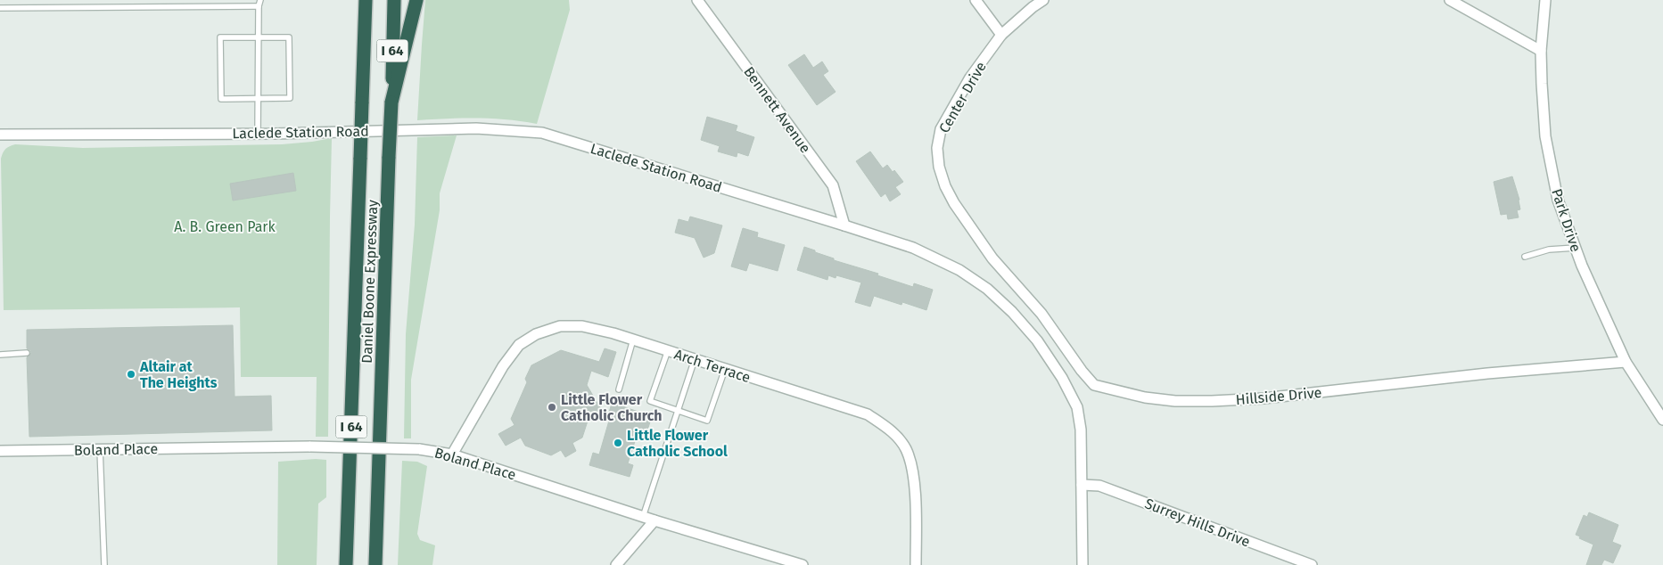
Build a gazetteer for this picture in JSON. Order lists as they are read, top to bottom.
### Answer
{
  "streets": {
    "highway": ["I 64", "Daniel Boone Expressway"],
    "street": [
      "Center Drive",
      "Bennett Avenue",
      "Laclede Station Road",
      "Park Drive",
      "Arch Terrace",
      "Hillside Drive",
      "Boland Place",
      "Surrey Hills Drive"
    ]
  },
  "crossings": [
    ["Center Drive", "Hillside Drive"],
    ["Bennett Avenue", "Laclede Station Road"],
    ["Laclede Station Road", "Surrey Hills Drive"],
    ["Park Drive", "Hillside Drive"],
    ["Arch Terrace", "Boland Place"]
  ],
  "parks": ["A. B. Green Park"],
  "places": ["Altair at The Heights", "Little Flower Catholic Church", "Little Flower Catholic School"]
}
